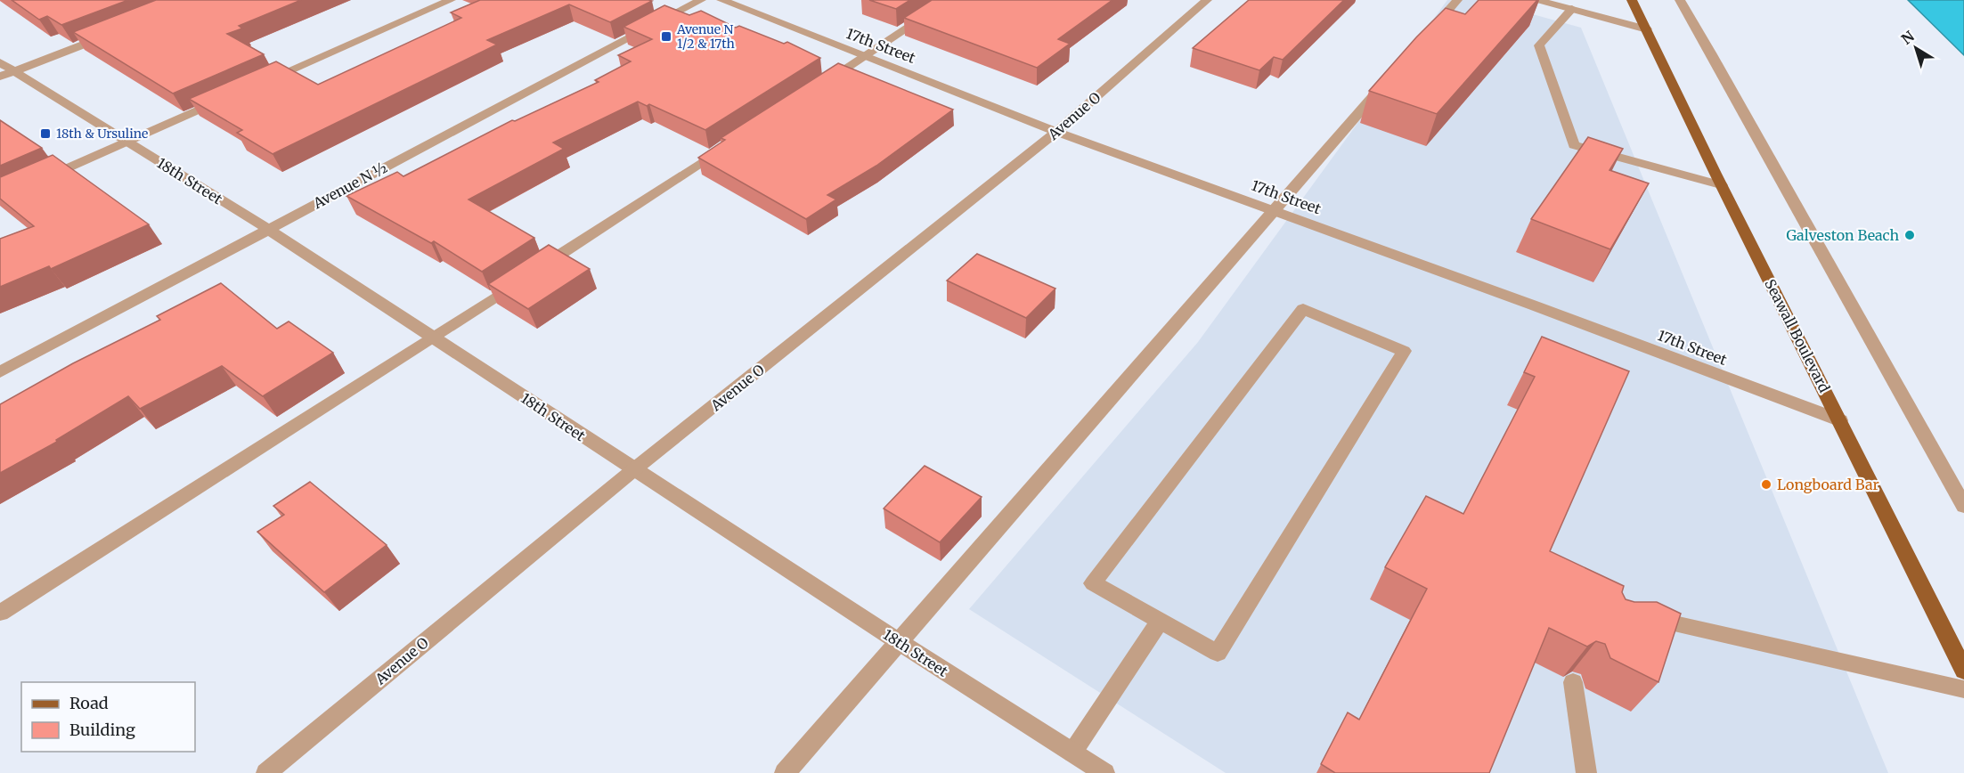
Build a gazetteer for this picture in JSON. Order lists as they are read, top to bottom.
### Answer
{
  "streets": {
    "main road": ["Seawall Boulevard"],
    "street": [
      "17th Street",
      "Avenue O",
      "18th Street",
      "Avenue N ½"
    ]
  },
  "crossings": [
    ["17th Street", "Avenue O"],
    ["17th Street", "Seawall Boulevard"],
    ["Avenue O", "18th Street"],
    ["18th Street", "Avenue N ½"]
  ],
  "places": {
    "transit": ["Avenue N 1/2 & 17th", "18th & Ursuline"],
    "other": ["Galveston Beach", "Longboard Bar"]
  },
  "legend": ["Road", "Building"],
  "north": "top left"
}
